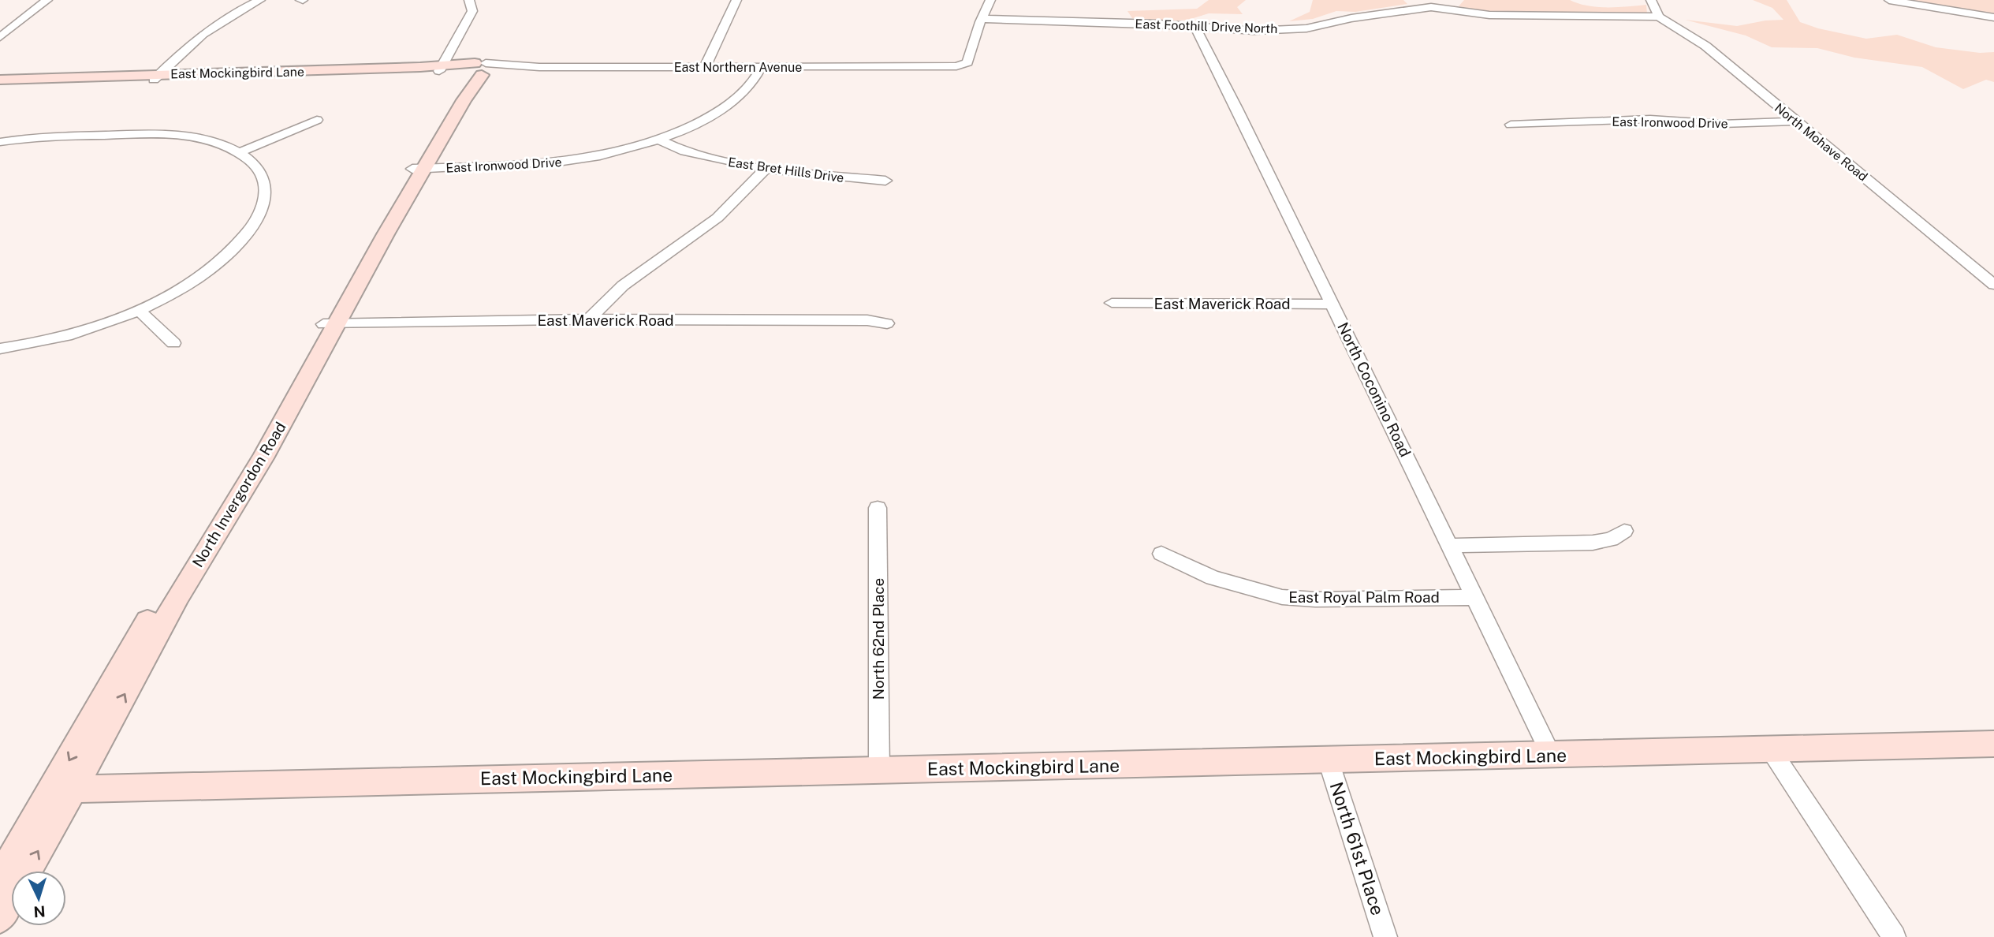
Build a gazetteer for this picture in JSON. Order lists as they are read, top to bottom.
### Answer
{
  "streets": {
    "street": [
      "East Foothill Drive North",
      "East Northern Avenue",
      "East Mockingbird Lane",
      "East Ironwood Drive",
      "North Mohave Road",
      "East Bret Hills Drive",
      "East Maverick Road",
      "North Coconino Road",
      "North Invergordon Road",
      "East Royal Palm Road",
      "North 62nd Place",
      "North 61st Place"
    ]
  },
  "crossings": [
    ["East Foothill Drive North", "East Northern Avenue"],
    ["East Foothill Drive North", "North Mohave Road"],
    ["East Foothill Drive North", "North Coconino Road"],
    ["East Northern Avenue", "East Mockingbird Lane"],
    ["East Northern Avenue", "East Ironwood Drive"],
    ["East Northern Avenue", "North Invergordon Road"],
    ["East Mockingbird Lane", "North Coconino Road"],
    ["East Mockingbird Lane", "North Invergordon Road"],
    ["East Mockingbird Lane", "North 62nd Place"],
    ["East Mockingbird Lane", "North 61st Place"],
    ["East Ironwood Drive", "North Mohave Road"],
    ["East Ironwood Drive", "East Bret Hills Drive"],
    ["East Ironwood Drive", "North Invergordon Road"],
    ["East Maverick Road", "North Coconino Road"],
    ["East Maverick Road", "North Invergordon Road"],
    ["North Coconino Road", "East Royal Palm Road"]
  ],
  "north": "bottom"
}
